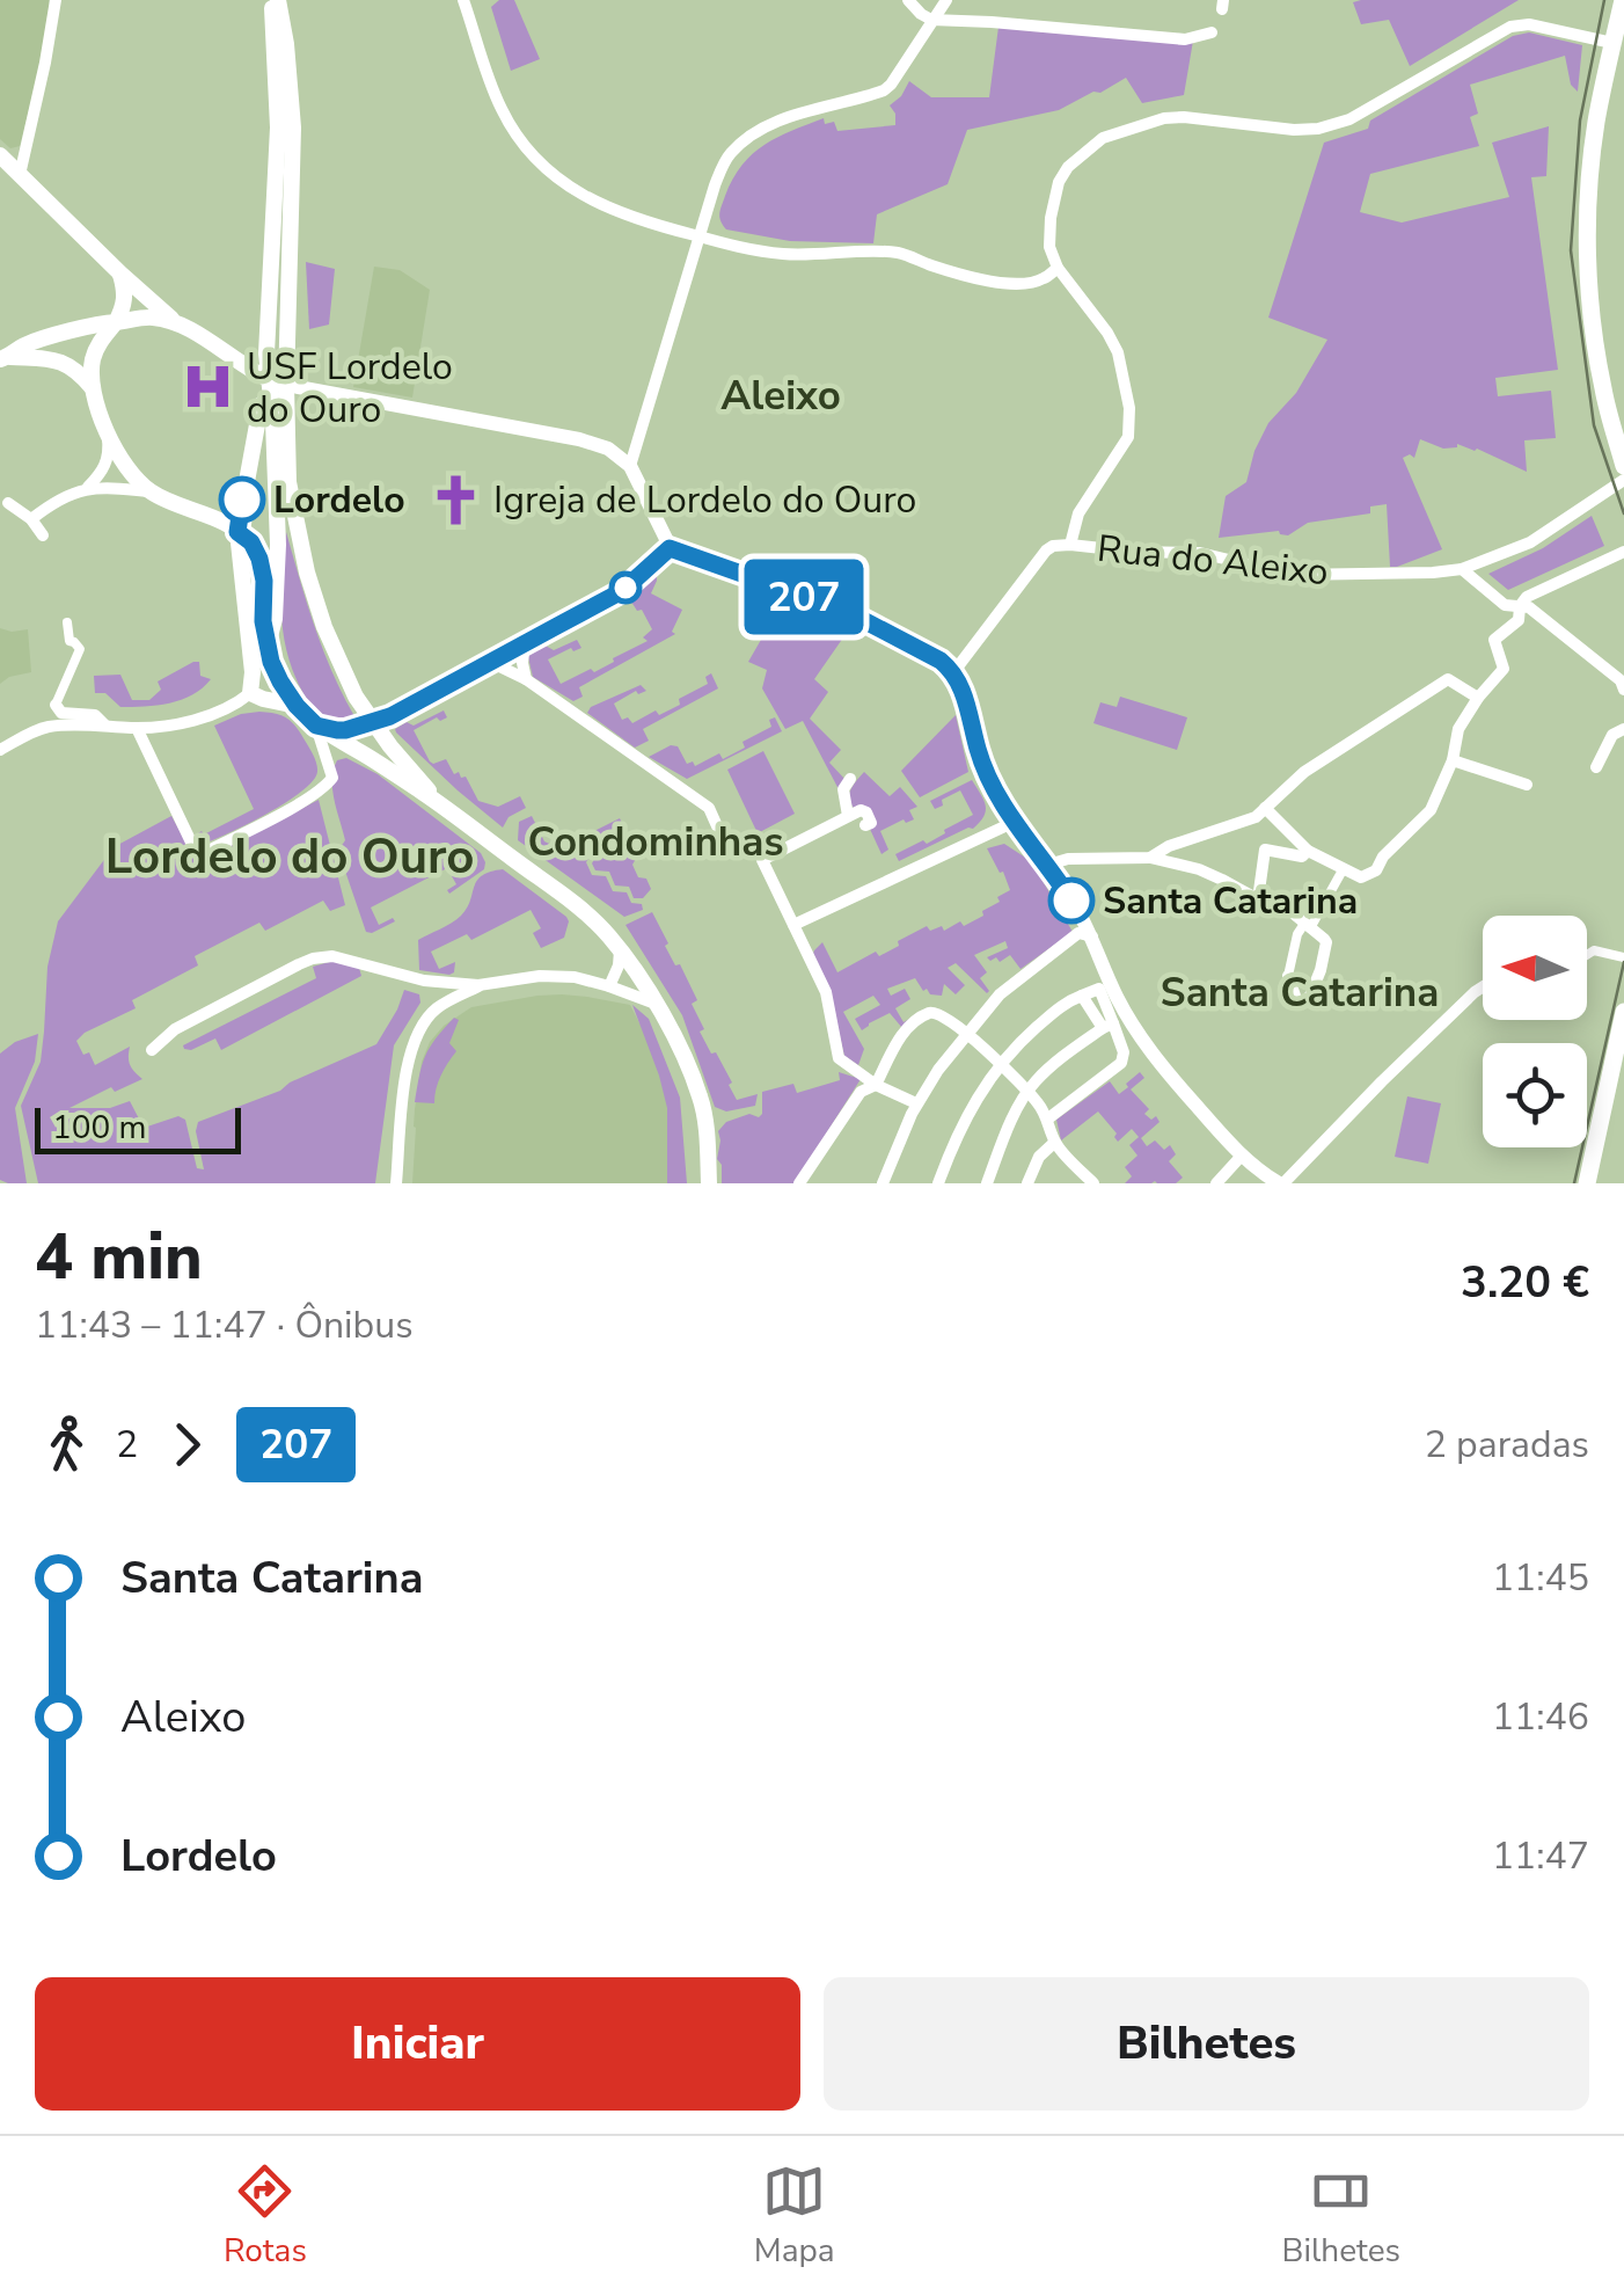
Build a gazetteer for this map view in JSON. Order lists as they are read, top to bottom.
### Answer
{
  "streets": {
    "street": ["Rua do Aleixo"]
  },
  "districts": [
    "Aleixo",
    "Condominhas",
    "Lordelo do Ouro",
    "Santa Catarina"
  ],
  "places": {
    "hospital": ["USF Lordelo do Ouro"],
    "other": ["Lordelo", "Santa Catarina"],
    "church": ["Igreja de Lordelo do Ouro"]
  },
  "lines": ["bus line 207"],
  "scale_bar": "100 m",
  "north": "left",
  "page": {
    "on_map": "207",
    "scale": "100 m",
    "heading": ["4 min", "11:43 – 11:47 · Ônibus", "3.20 €"],
    "legs": ["2", "207", "2 paradas"],
    "list": [
      {
        "name": "Santa Catarina",
        "value": "11:45"
      },
      {
        "name": "Aleixo",
        "value": "11:46"
      },
      {
        "name": "Lordelo",
        "value": "11:47"
      }
    ],
    "buttons": ["Iniciar", "Bilhetes"],
    "tabs": ["Rotas", "Mapa", "Bilhetes"]
  }
}
